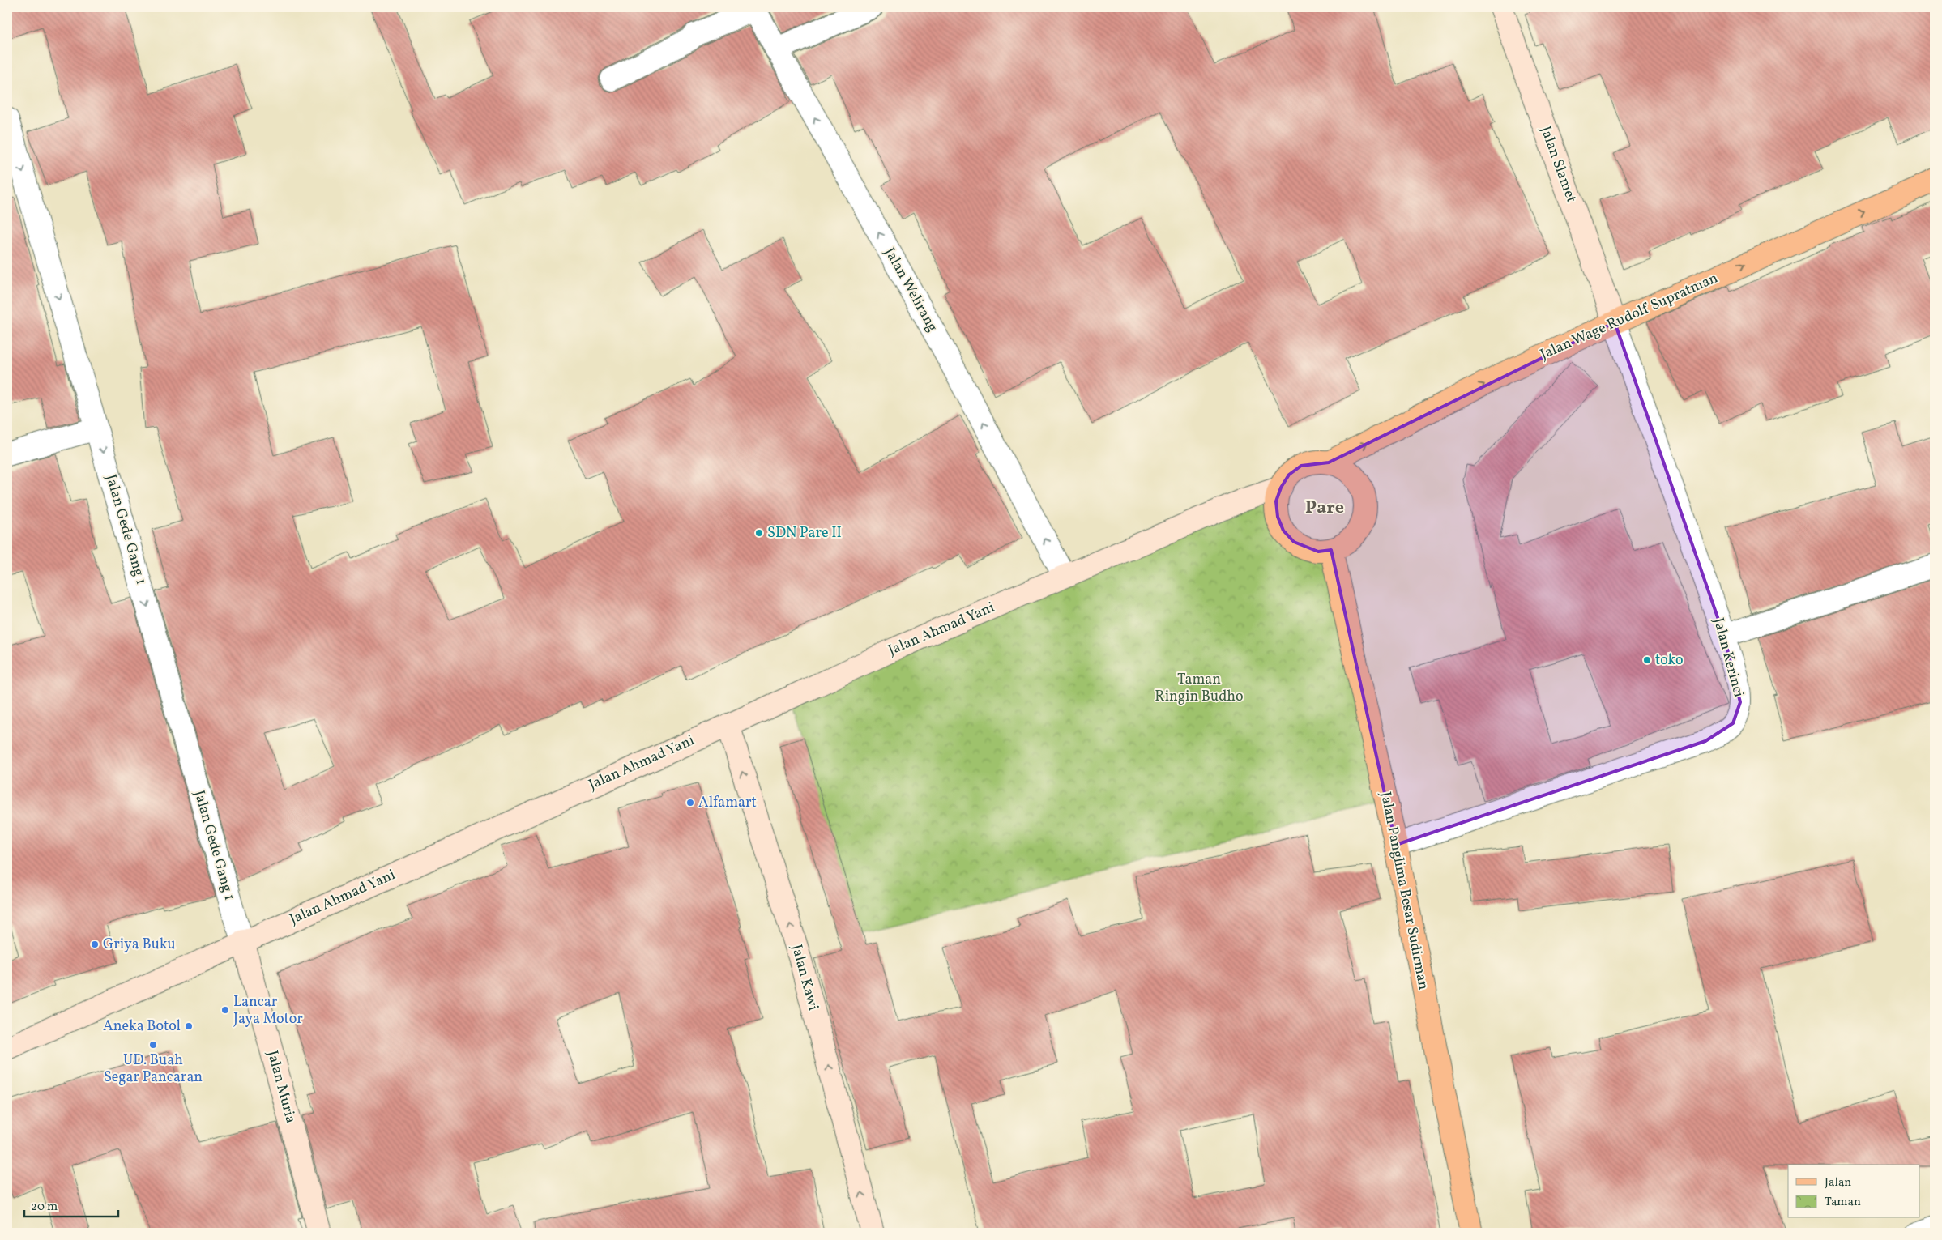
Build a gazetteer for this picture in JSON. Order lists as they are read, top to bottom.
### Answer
{
  "streets": {
    "main road": [
      "Jalan Slamet",
      "Jalan Wage Rudolf Supratman",
      "Jalan Ahmad Yani",
      "Jalan Panglima Besar Sudirman",
      "Jalan Kawi",
      "Jalan Muria"
    ],
    "street": ["Jalan Welirang", "Jalan Gede Gang 1", "Jalan Kerinci"]
  },
  "crossings": [
    ["Jalan Slamet", "Jalan Wage Rudolf Supratman"],
    ["Jalan Slamet", "Jalan Kerinci"],
    ["Jalan Welirang", "Jalan Ahmad Yani"],
    ["Jalan Wage Rudolf Supratman", "Jalan Ahmad Yani"],
    ["Jalan Wage Rudolf Supratman", "Jalan Kerinci"],
    ["Jalan Wage Rudolf Supratman", "Jalan Panglima Besar Sudirman"],
    ["Jalan Gede Gang 1", "Jalan Ahmad Yani"],
    ["Jalan Gede Gang 1", "Jalan Muria"],
    ["Jalan Ahmad Yani", "Jalan Panglima Besar Sudirman"],
    ["Jalan Ahmad Yani", "Jalan Kawi"],
    ["Jalan Ahmad Yani", "Jalan Muria"],
    ["Jalan Kerinci", "Jalan Panglima Besar Sudirman"]
  ],
  "one_way": [
    "Jalan Welirang",
    "Jalan Wage Rudolf Supratman",
    "Jalan Gede Gang 1",
    "Jalan Kawi"
  ],
  "districts": ["Pare"],
  "parks": ["Taman Ringin Budho"],
  "places": [
    "SDN Pare II",
    "toko",
    "Alfamart",
    "Griya Buku",
    "Lancar Jaya Motor",
    "Aneka Botol",
    "UD. Buah Segar Pancaran"
  ],
  "legend": ["Jalan", "Taman"],
  "scale_bar": "20 m"
}
